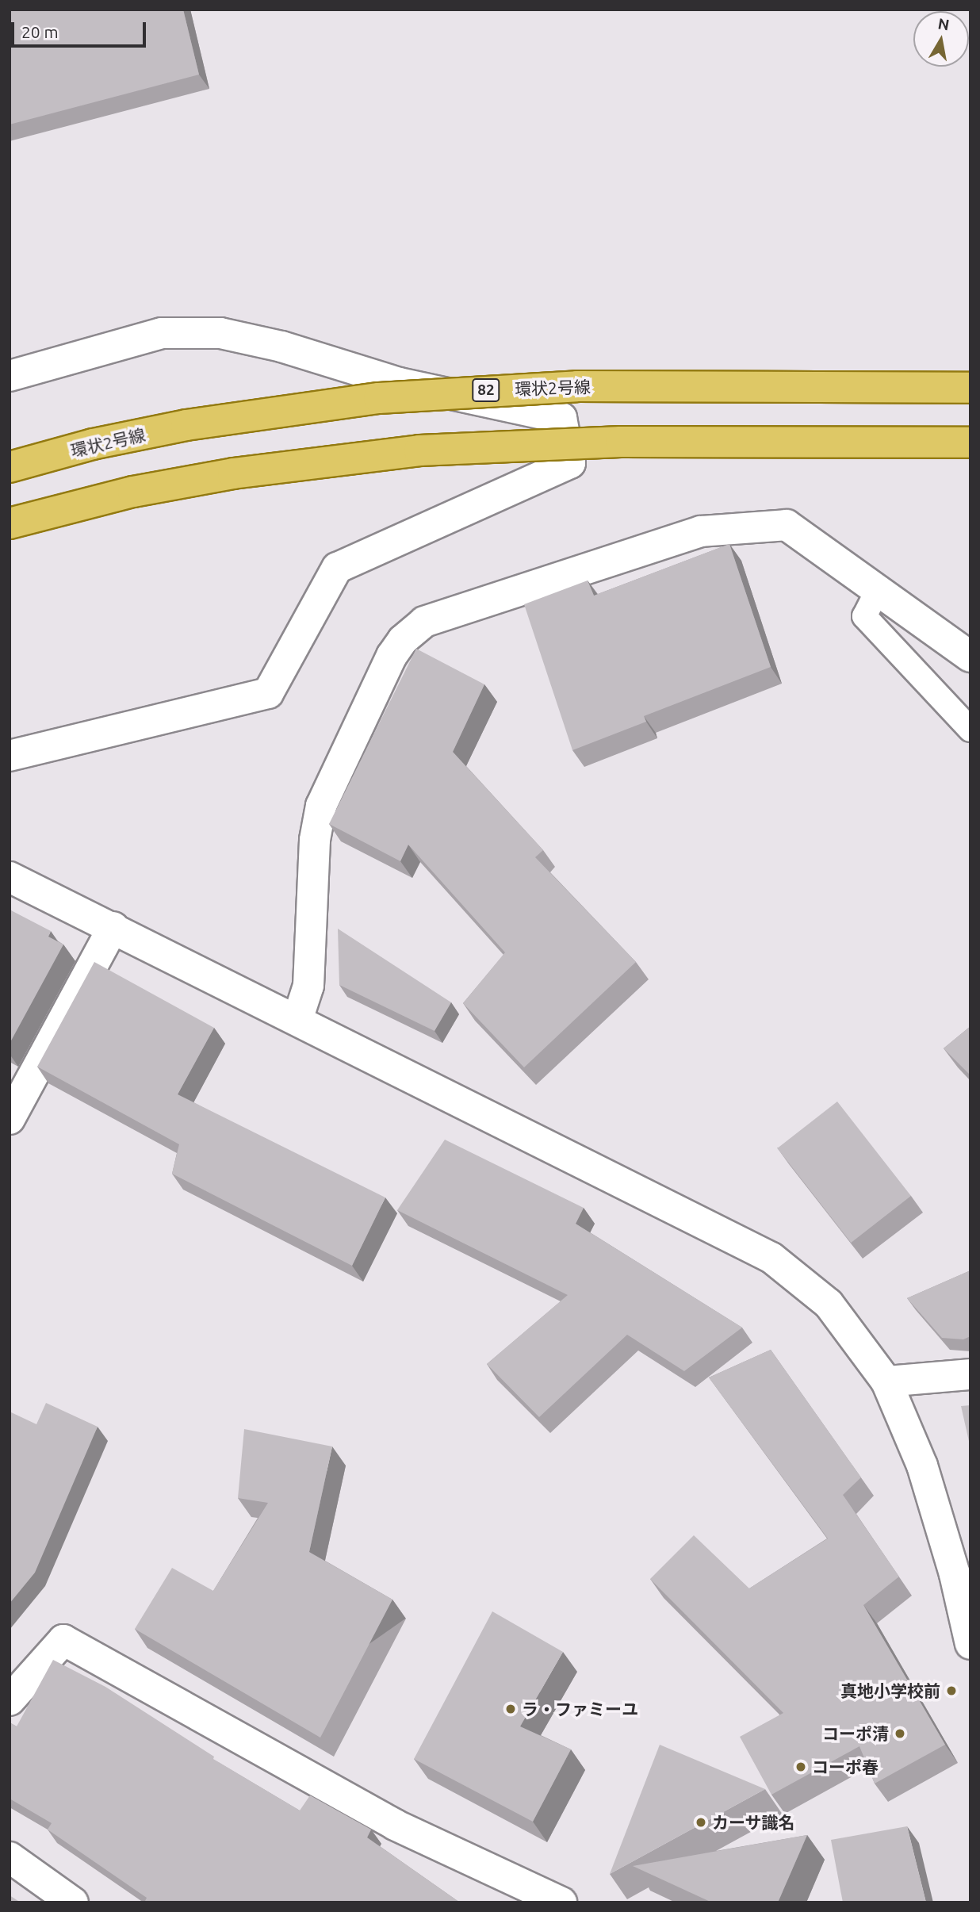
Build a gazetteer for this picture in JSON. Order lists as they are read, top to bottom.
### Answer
{
  "streets": {
    "main road": ["環状2号線", "82"]
  },
  "places": [
    "真地小学校前",
    "ラ・ファミーユ",
    "コーポ清",
    "コーポ春",
    "カーサ識名"
  ],
  "scale_bar": "20 m",
  "north": "top"
}
